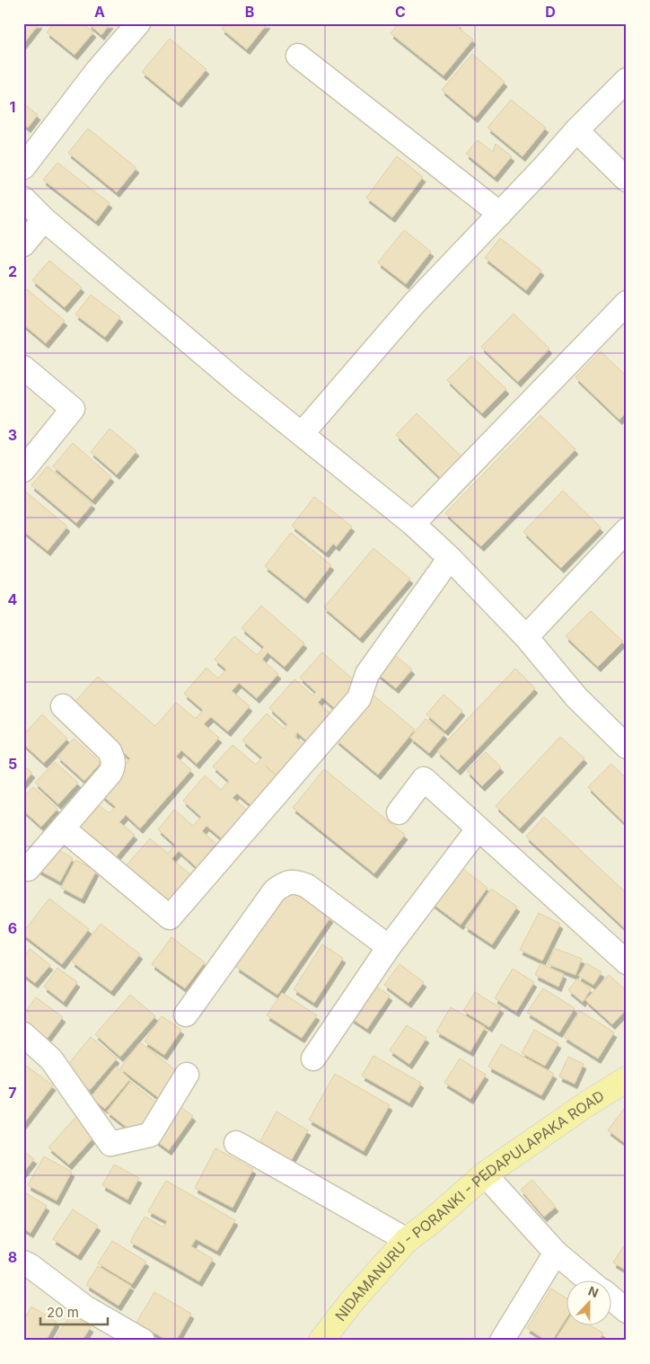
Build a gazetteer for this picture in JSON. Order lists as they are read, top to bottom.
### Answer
{
  "streets": {
    "main road": ["NIDAMANURU - PORANKI - PEDAPULAPAKA ROAD"]
  },
  "scale_bar": "20 m",
  "north": "top",
  "grid": {
    "columns": [
      "A",
      "B",
      "C",
      "D"
    ],
    "rows": [
      "1",
      "2",
      "3",
      "4",
      "5",
      "6",
      "7",
      "8"
    ]
  }
}
